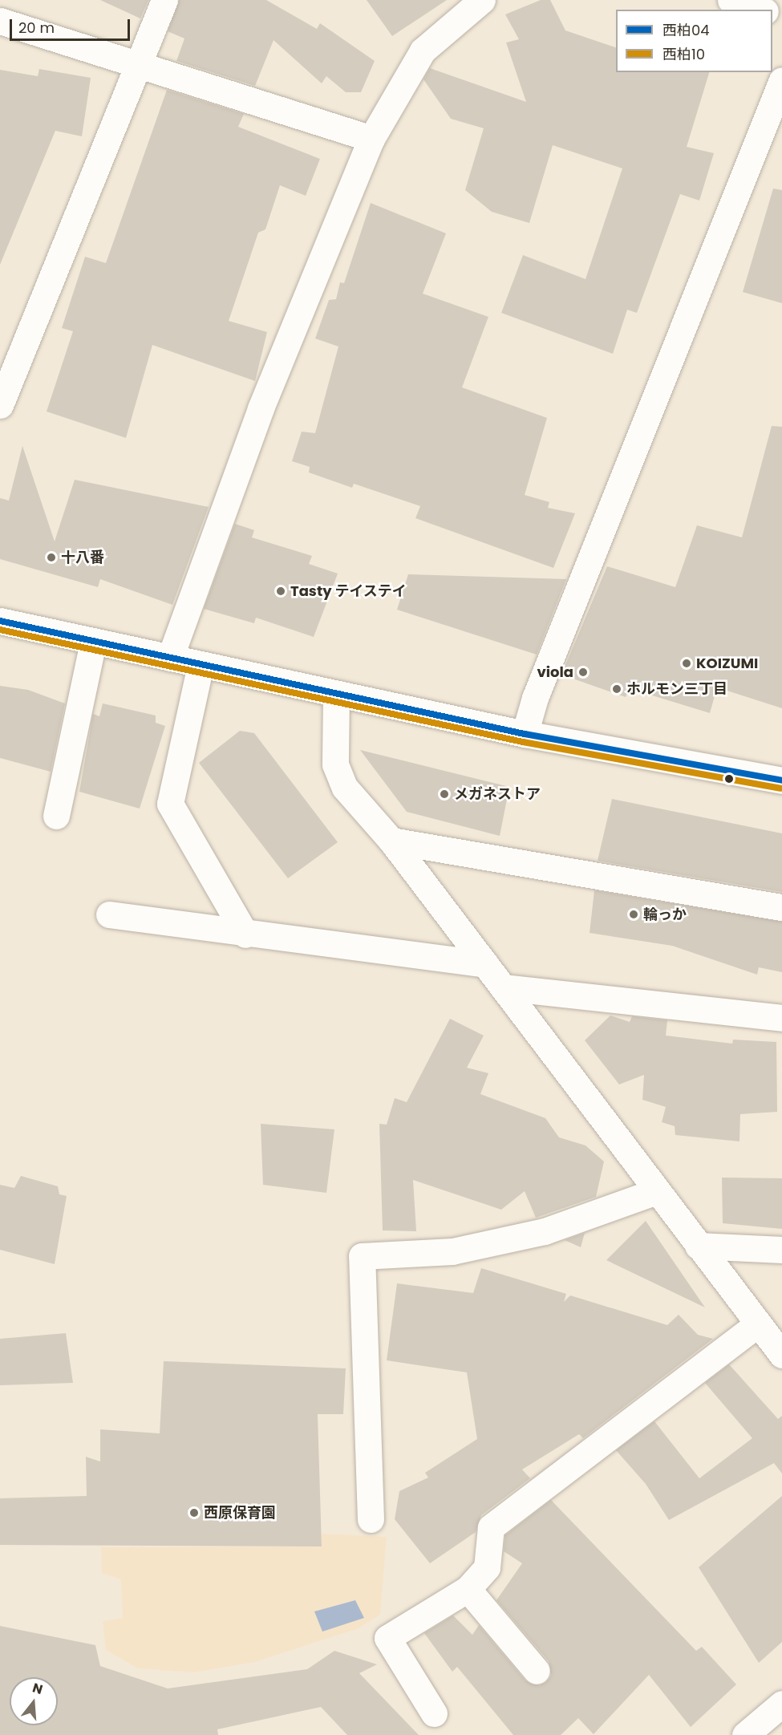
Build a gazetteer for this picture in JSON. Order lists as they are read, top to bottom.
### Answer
{
  "places": [
    "十八番",
    "Tasty テイステイ",
    "KOIZUMI",
    "viola",
    "ホルモン三丁目",
    "メガネストア",
    "輪っか",
    "西原保育園"
  ],
  "lines": ["transit line 西柏04", "transit line 西柏10"],
  "legend": ["西柏04", "西柏10"],
  "scale_bar": "20 m",
  "north": "top"
}
